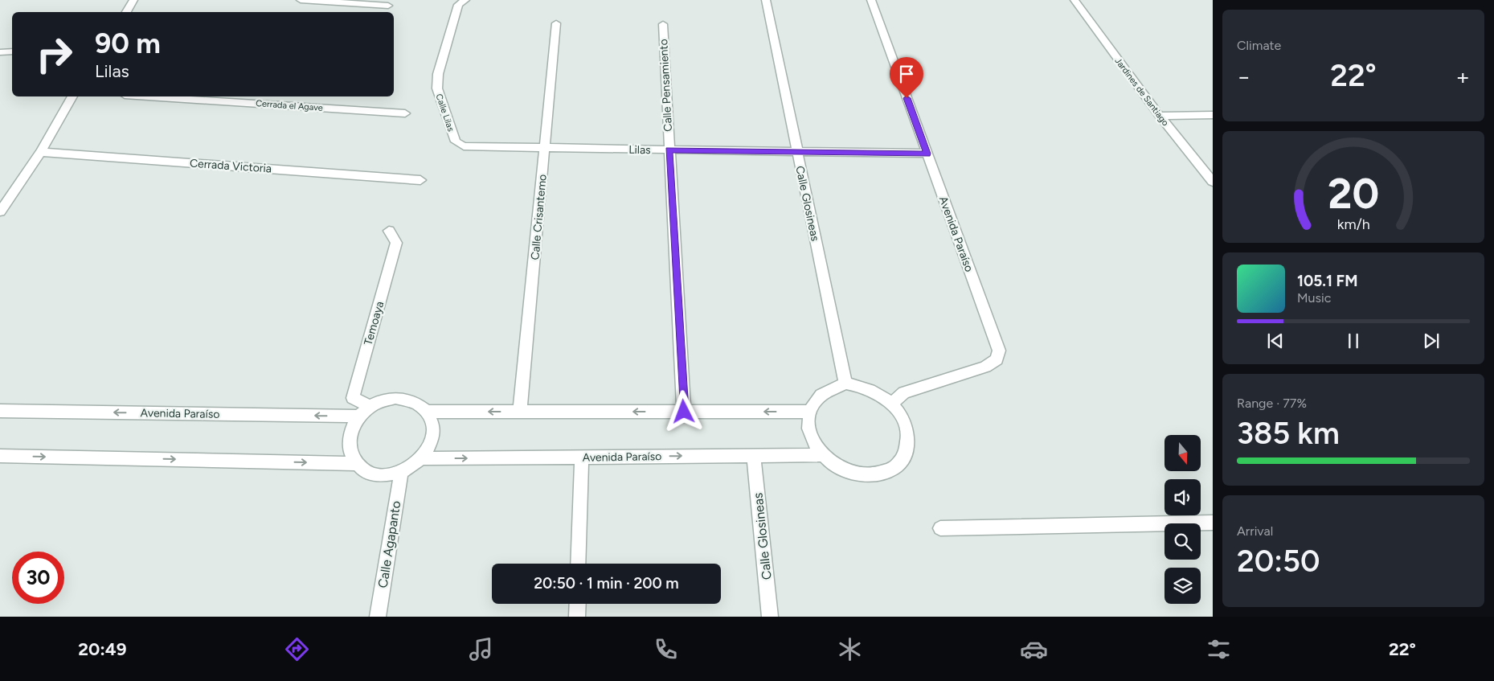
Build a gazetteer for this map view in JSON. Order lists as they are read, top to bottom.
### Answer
{
  "streets": {
    "street": [
      "Calle Pensamiento",
      "Jardines de Santiago",
      "Cerrada el Agave",
      "Calle Lilas",
      "Lilas",
      "Cerrada Victoria",
      "Calle Glosineas",
      "Calle Crisantemo",
      "Avenida Paraíso",
      "Temoaya",
      "Calle Agapanto"
    ]
  },
  "crossings": [
    ["Calle Pensamiento", "Lilas"],
    ["Calle Lilas", "Lilas"],
    ["Calle Lilas", "Calle Crisantemo"],
    ["Lilas", "Calle Glosineas"],
    ["Lilas", "Calle Crisantemo"],
    ["Lilas", "Avenida Paraíso"],
    ["Calle Glosineas", "Avenida Paraíso"],
    ["Avenida Paraíso", "Temoaya"],
    ["Avenida Paraíso", "Calle Agapanto"],
    ["Temoaya", "Calle Agapanto"]
  ],
  "north": "bottom",
  "page": {
    "tile": [
      "Climate",
      ["Range · 77%", "385 km"],
      ["Arrival", "20:50"]
    ],
    "turn": ["90 m", "Lilas"],
    "heat": ["−", "22°", "+"],
    "song": ["105.1 FM", "Music"],
    "limit": "30",
    "trip": "20:50 · 1 min · 200 m",
    "tabs": ["20:49", "22°"],
    "gauge": ["20", "km/h"]
  }
}
